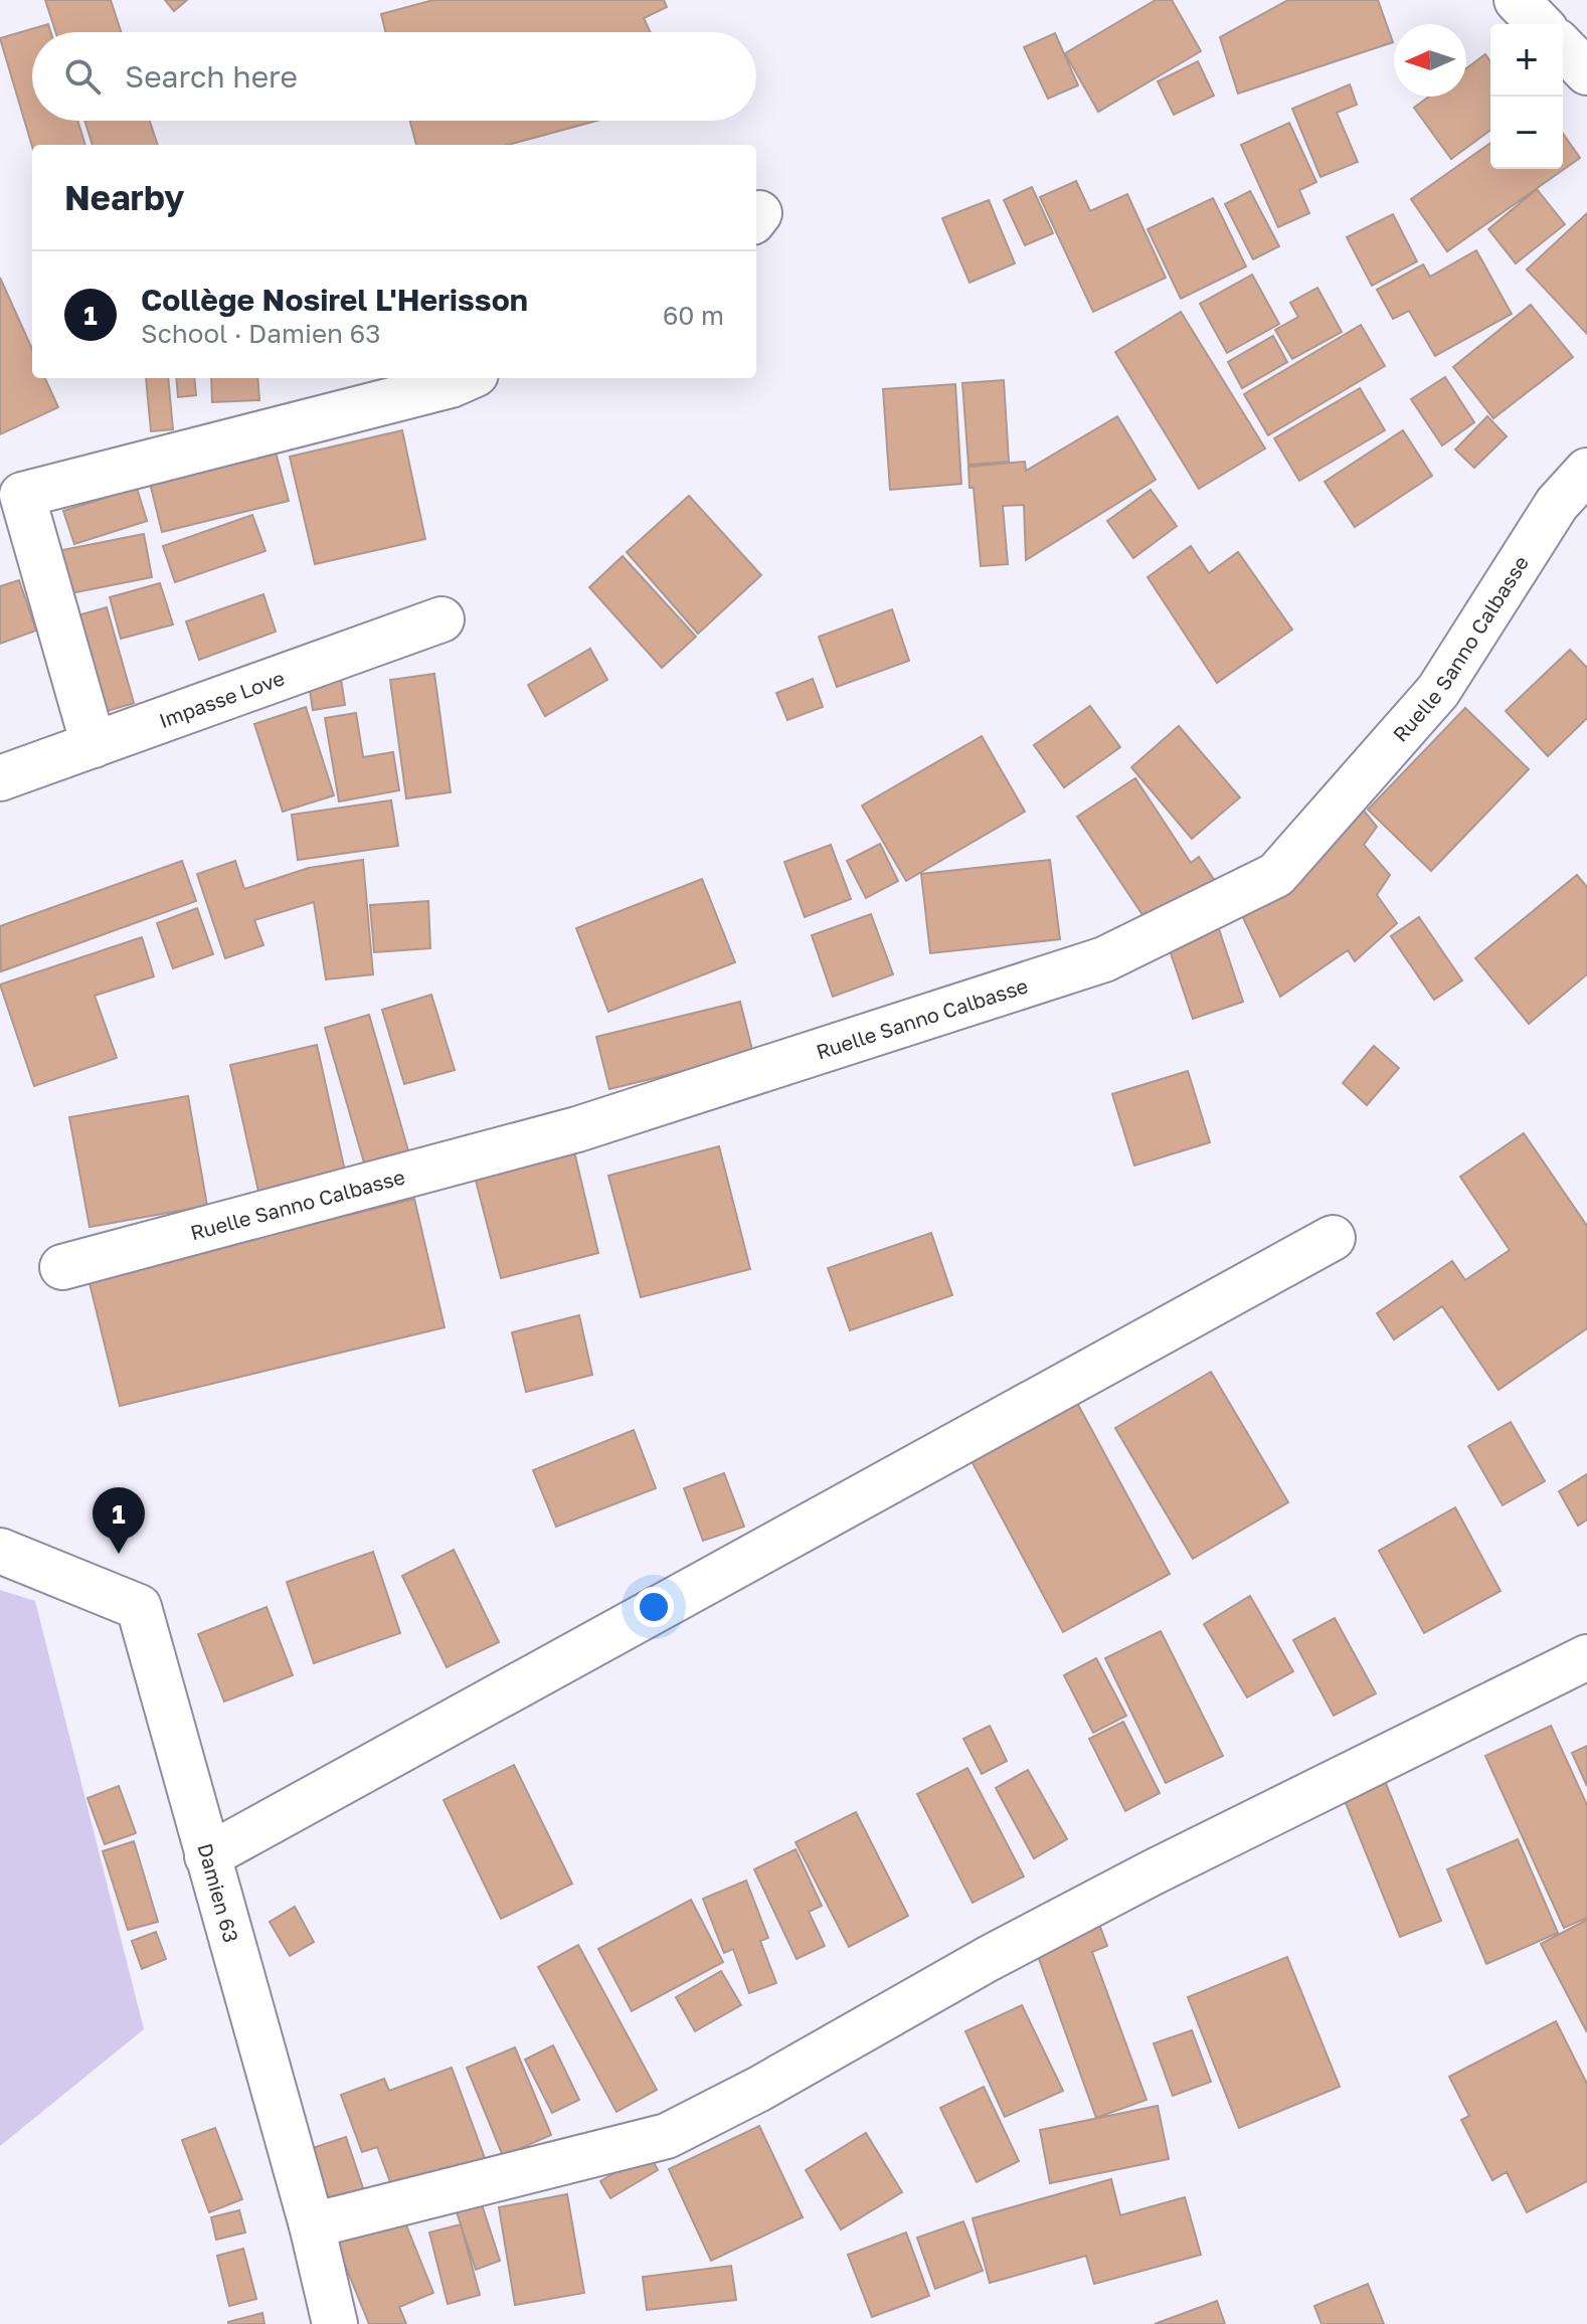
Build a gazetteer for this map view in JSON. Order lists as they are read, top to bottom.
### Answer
{
  "streets": {
    "street": ["Ruelle Sanno Calbasse", "Impasse Love", "Damien 63"]
  },
  "north": "left",
  "page": {
    "map_buttons": ["+", "−"],
    "search": "Search here",
    "heading": "Nearby",
    "list": [
      {
        "mark": "1",
        "name": "Collège Nosirel L'Herisson",
        "note": "School · Damien 63",
        "value": "60 m"
      }
    ],
    "pins": "1"
  }
}
